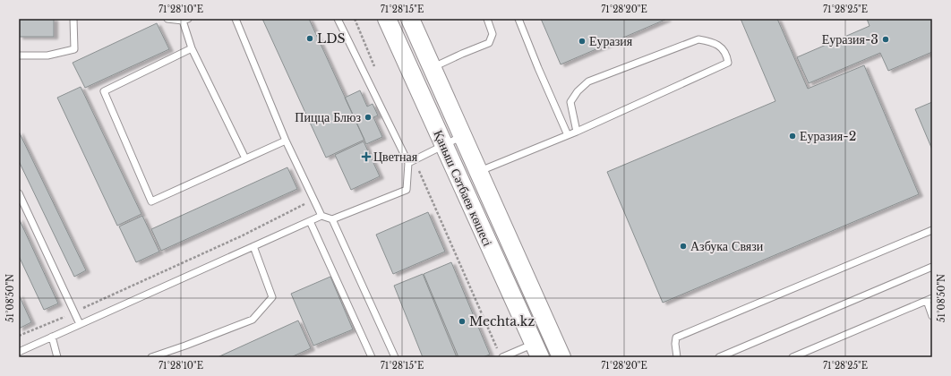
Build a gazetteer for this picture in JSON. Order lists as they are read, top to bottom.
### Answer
{
  "streets": {
    "main road": ["Қаныш Сәтбаев көшесі"]
  },
  "places": {
    "other": [
      "LDS",
      "Еуразия-3",
      "Еуразия",
      "Пицца Блюз",
      "Еуразия-2",
      "Азбука Связи",
      "Mechta.kz"
    ],
    "health": ["Цветная"]
  },
  "coordinates": [
    "71°28'10\"E",
    "71°28'15\"E",
    "71°28'20\"E",
    "71°28'25\"E",
    "51°08'50\"N"
  ]
}
